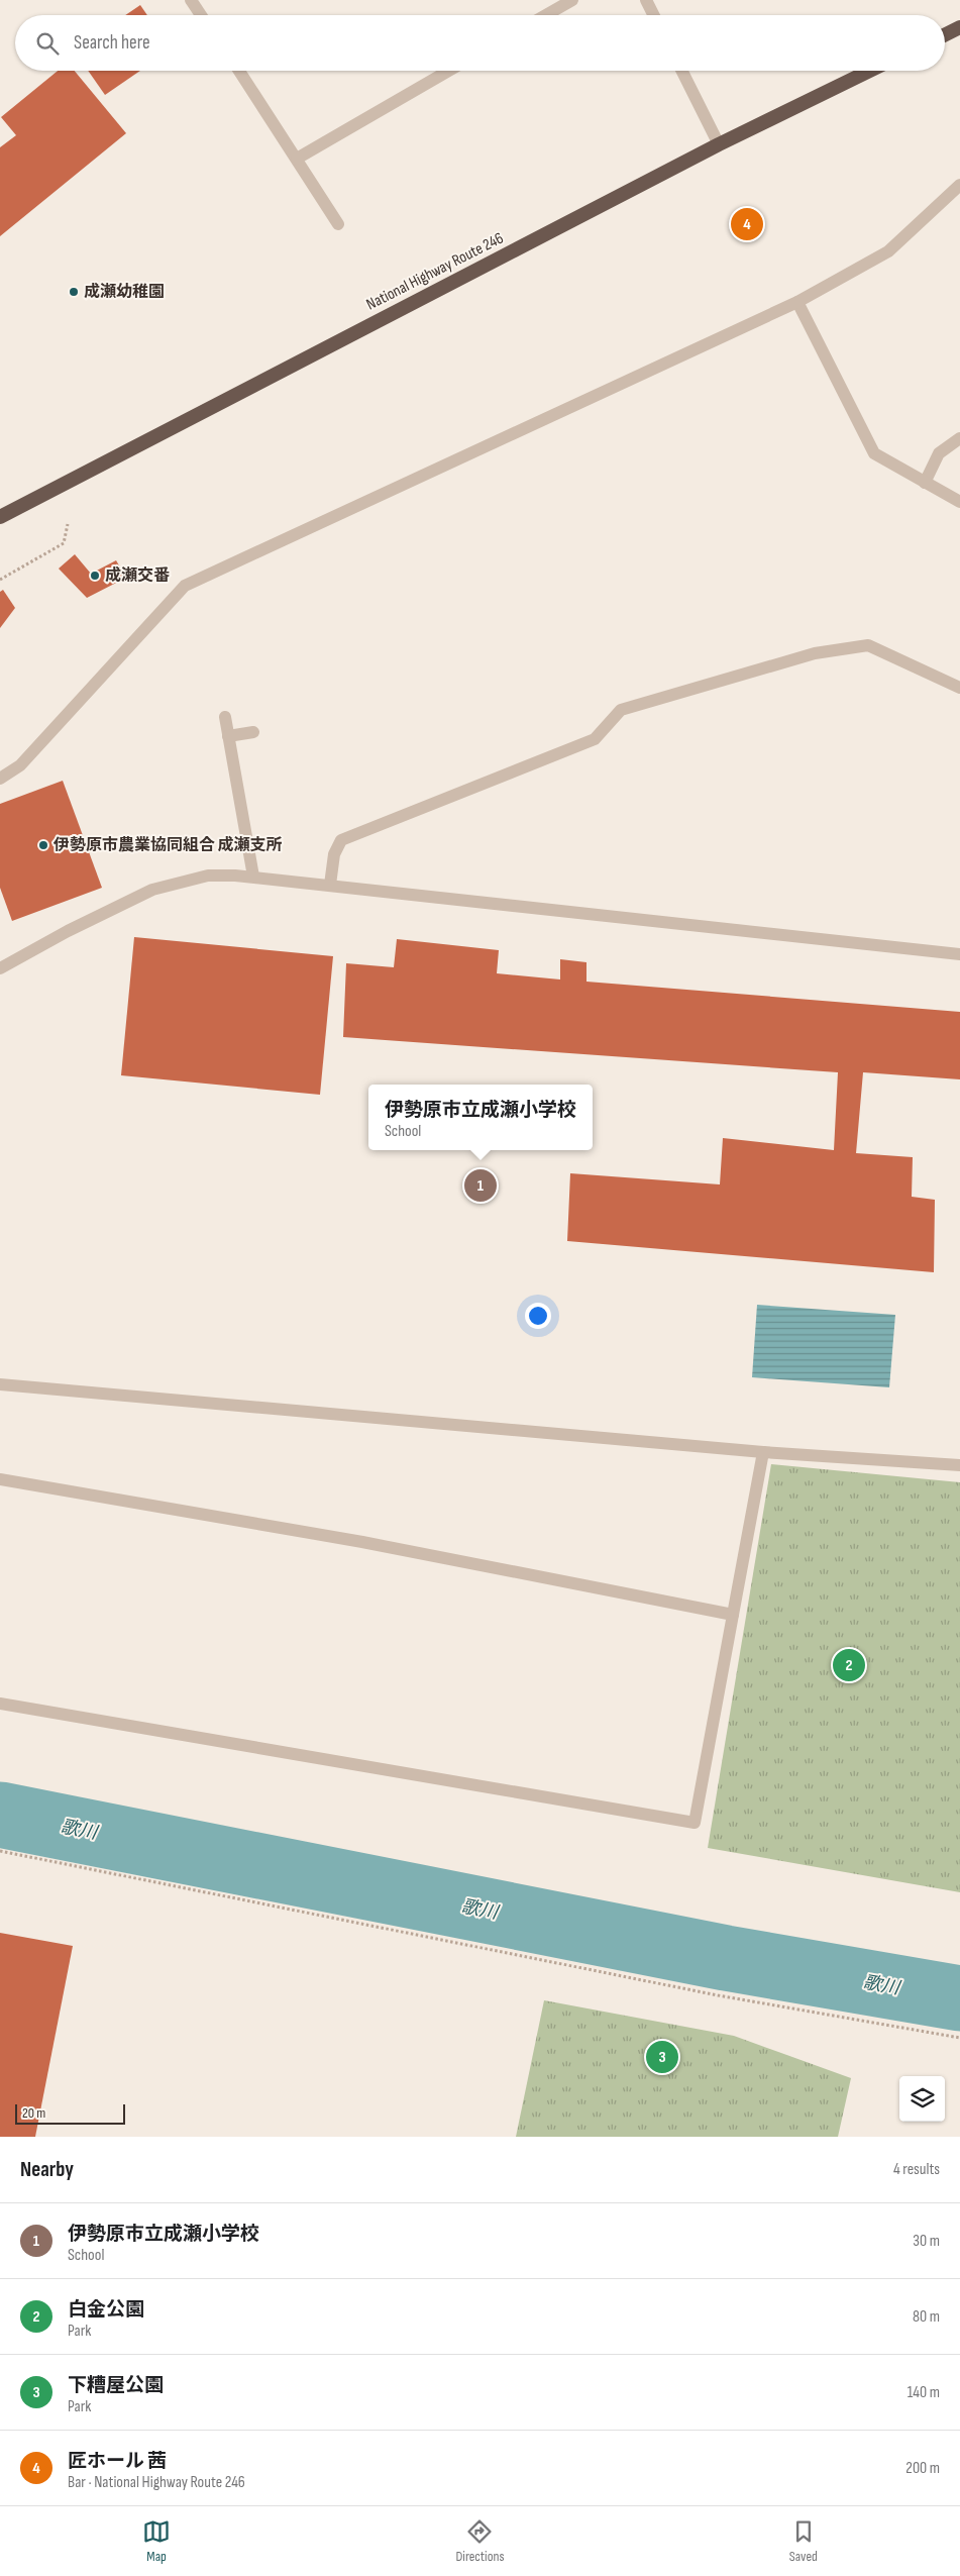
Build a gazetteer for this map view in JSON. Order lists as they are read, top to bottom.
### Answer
{
  "streets": {
    "highway": ["National Highway Route 246"]
  },
  "water": ["歌川"],
  "places": ["成瀬幼稚園", "成瀬交番", "伊勢原市農業協同組合 成瀬支所"],
  "scale_bar": "20 m",
  "page": {
    "search": "Search here",
    "pins": [
      "4",
      "1",
      "2",
      "3"
    ],
    "popup": ["伊勢原市立成瀬小学校", "School"],
    "scale": "20 m",
    "heading": ["Nearby", "4 results"],
    "list": [
      {
        "mark": "1",
        "name": "伊勢原市立成瀬小学校",
        "note": "School",
        "value": "30 m"
      },
      {
        "mark": "2",
        "name": "白金公園",
        "note": "Park",
        "value": "80 m"
      },
      {
        "mark": "3",
        "name": "下糟屋公園",
        "note": "Park",
        "value": "140 m"
      },
      {
        "mark": "4",
        "name": "匠ホール 茜",
        "note": "Bar · National Highway Route 246",
        "value": "200 m"
      }
    ],
    "nav": ["Map", "Directions", "Saved"]
  }
}
